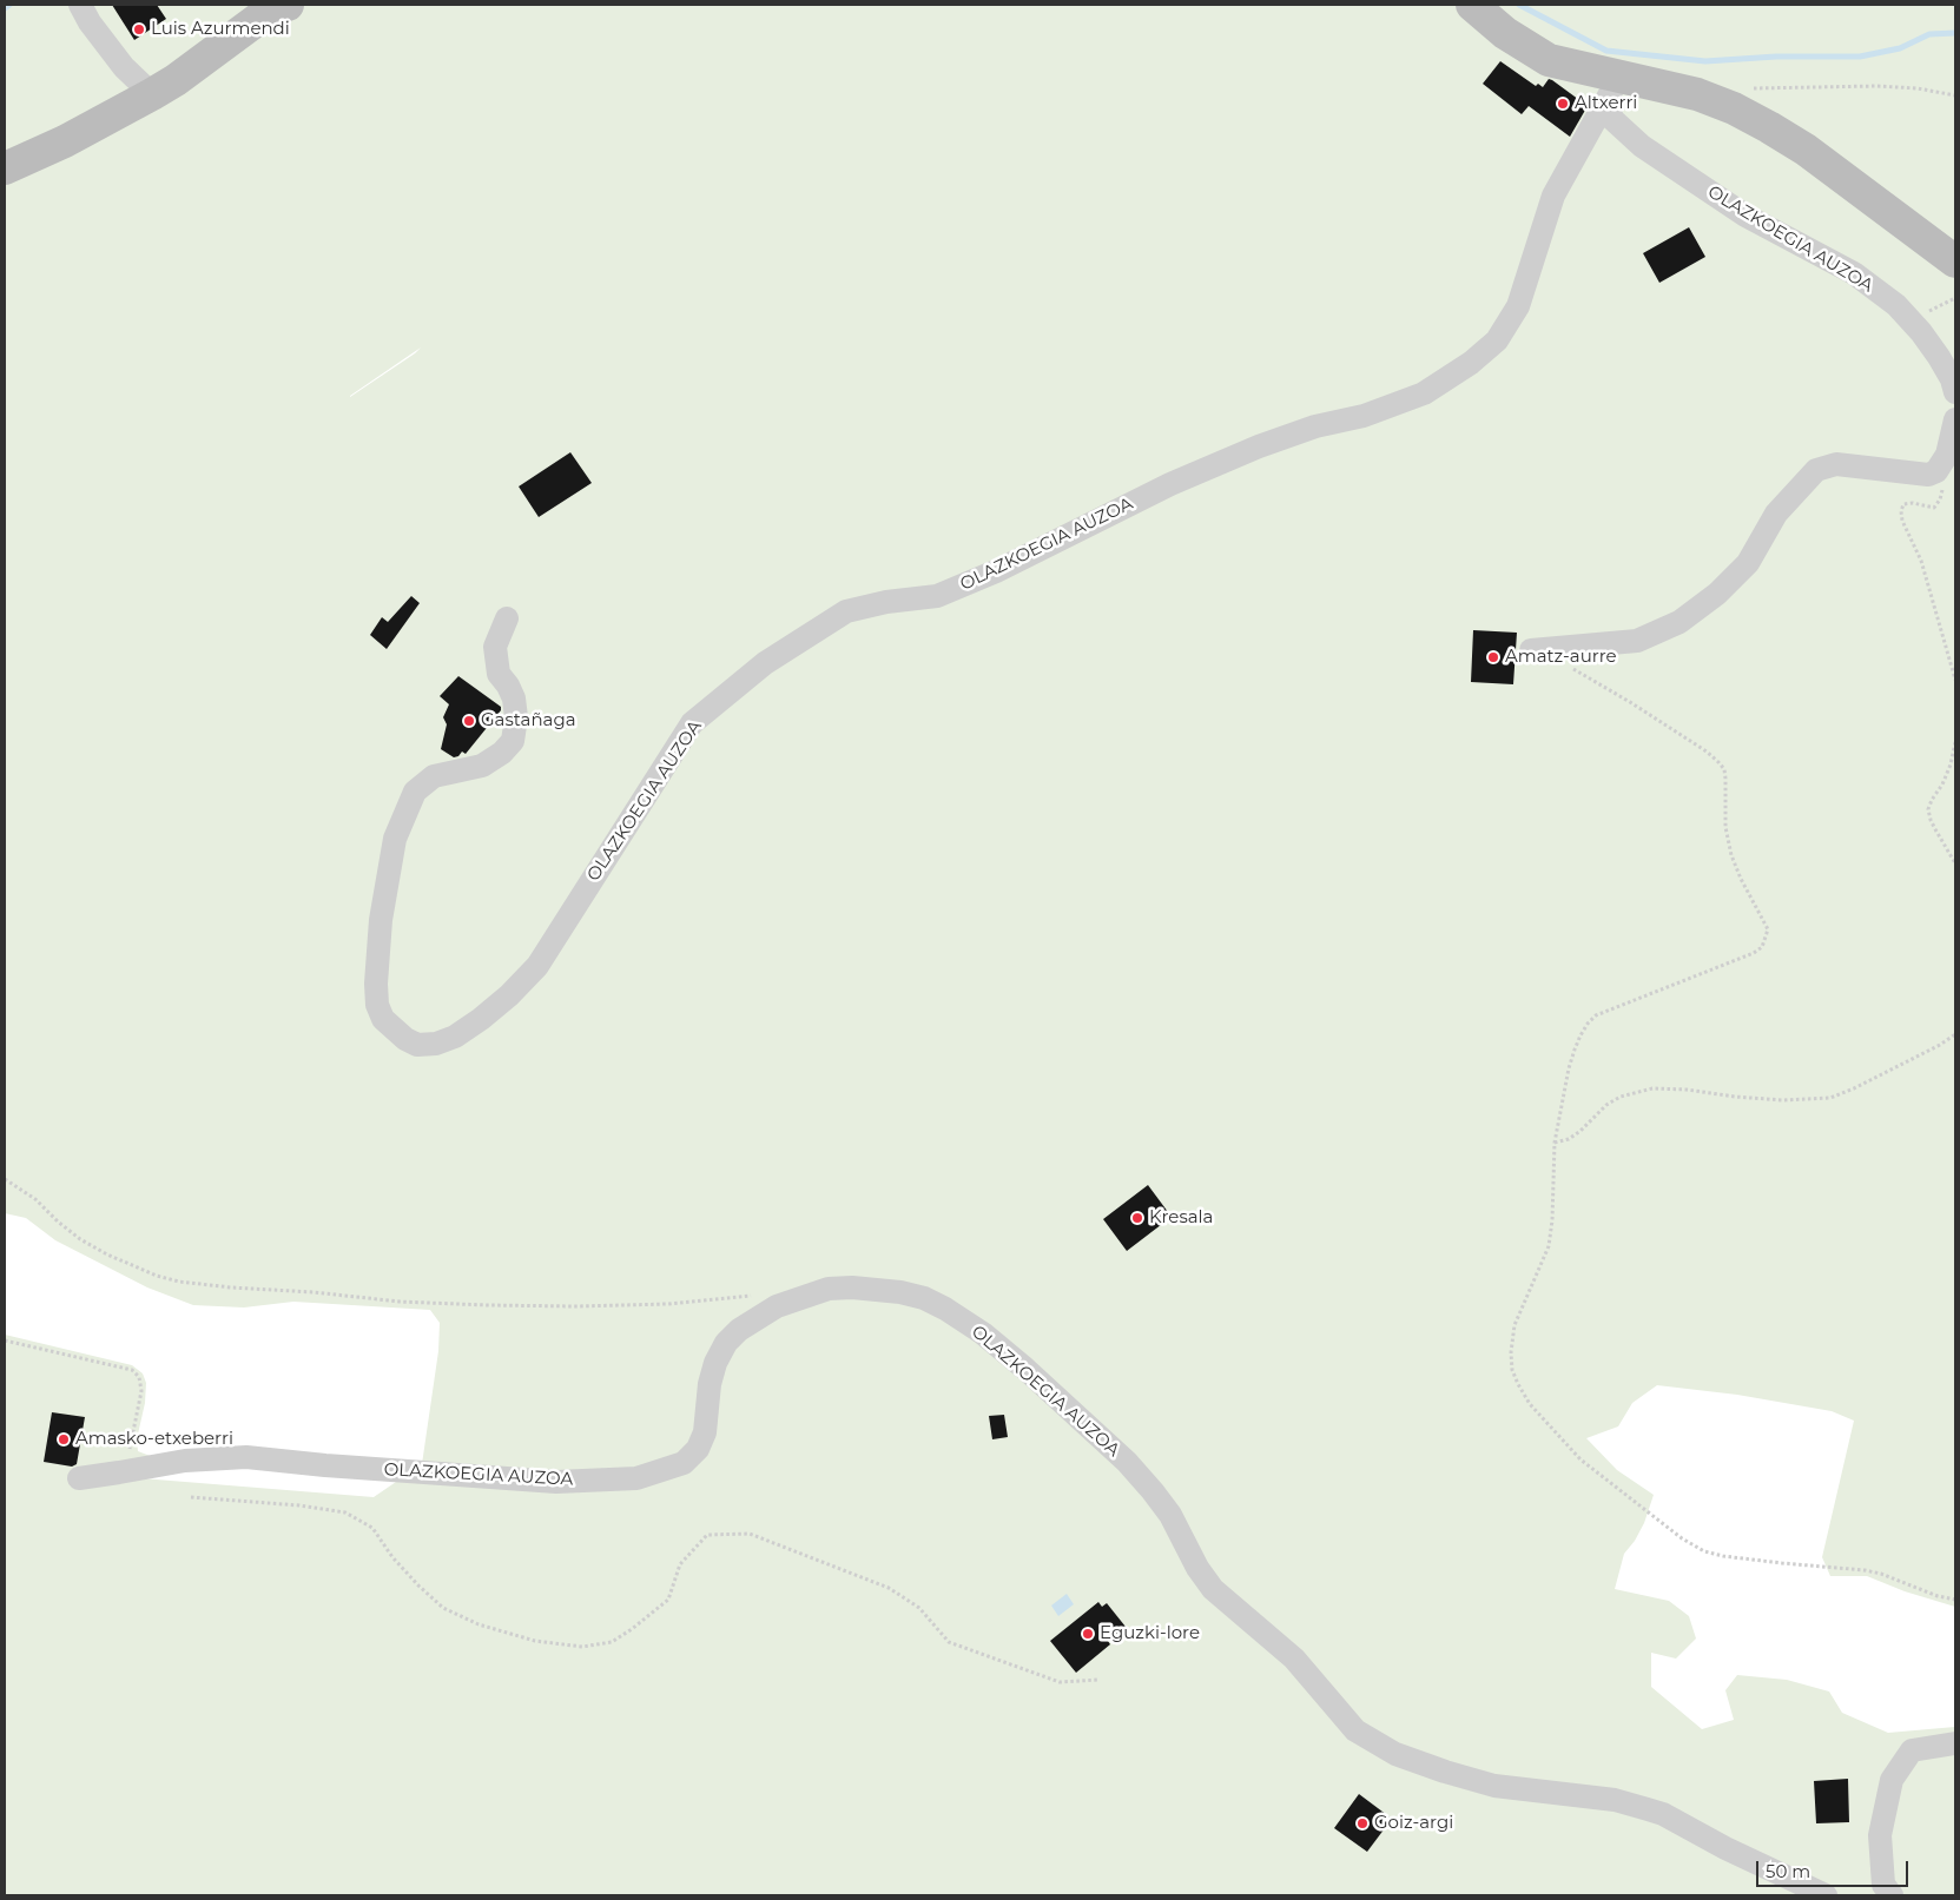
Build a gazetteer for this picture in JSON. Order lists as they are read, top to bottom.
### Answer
{
  "streets": {
    "street": ["OLAZKOEGIA AUZOA"]
  },
  "places": [
    "Luis Azurmendi",
    "Altxerri",
    "Amatz-aurre",
    "Gastañaga",
    "Kresala",
    "Amasko-etxeberri",
    "Eguzki-lore",
    "Goiz-argi"
  ],
  "scale_bar": "50 m"
}
